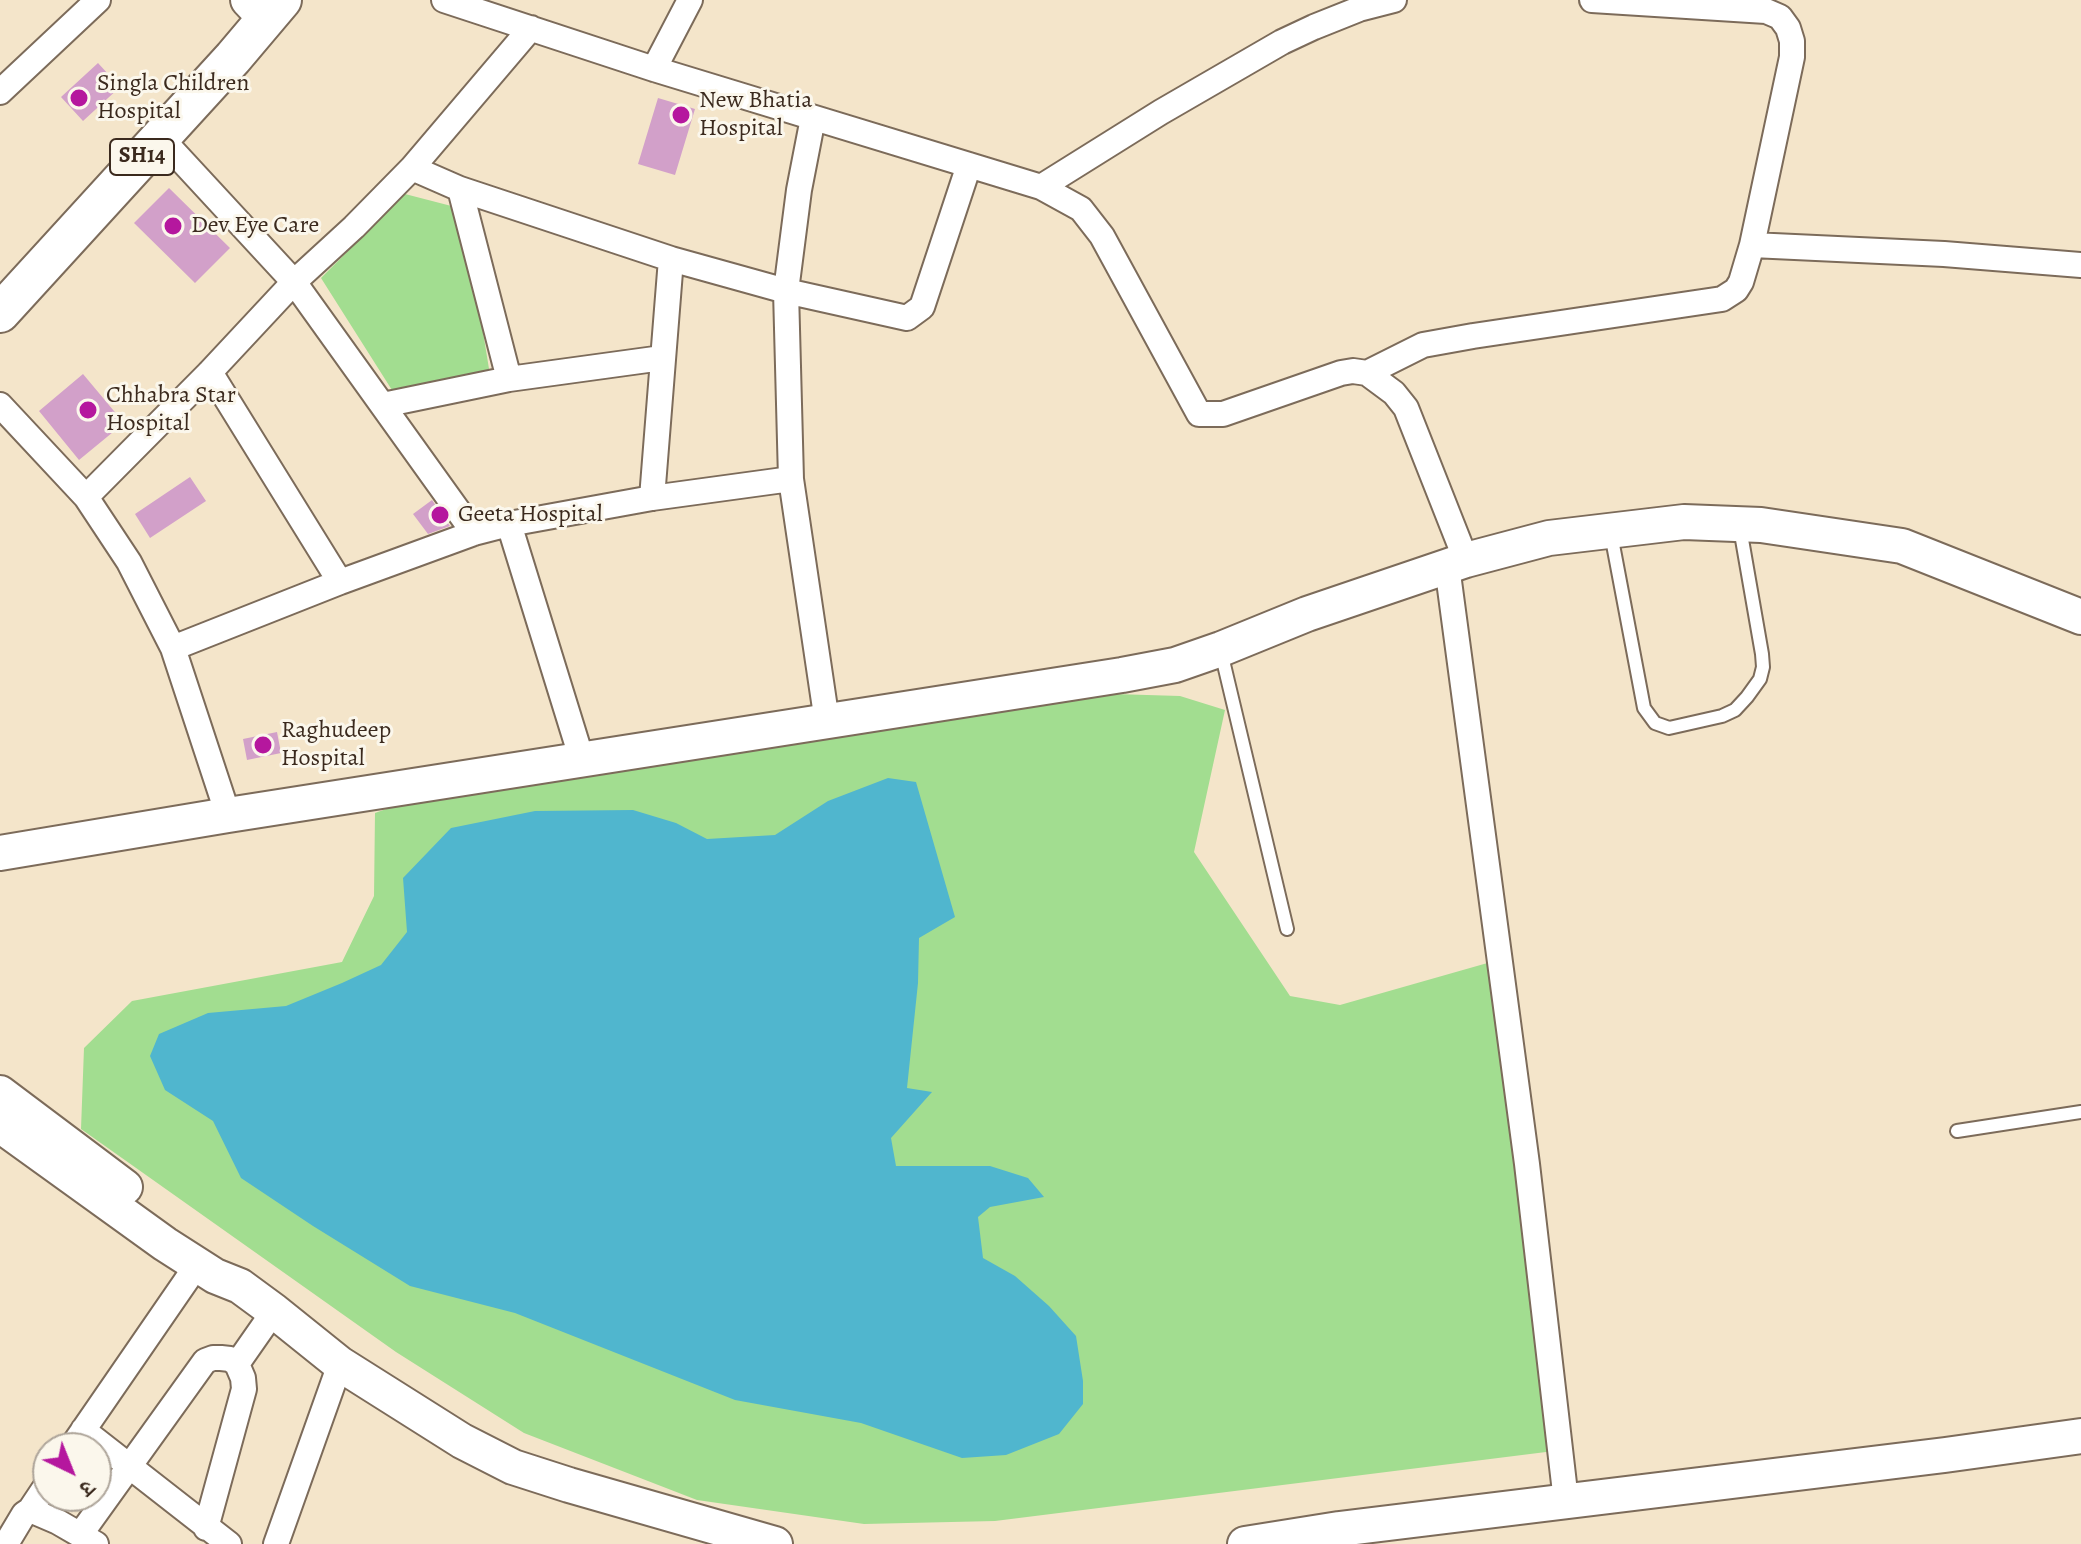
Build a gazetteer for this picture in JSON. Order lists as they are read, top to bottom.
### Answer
{
  "streets": {
    "main road": ["SH14"]
  },
  "places": [
    "Singla Children Hospital",
    "New Bhatia Hospital",
    "Dev Eye Care",
    "Chhabra Star Hospital",
    "Geeta Hospital",
    "Raghudeep Hospital"
  ],
  "north": "bottom right"
}
